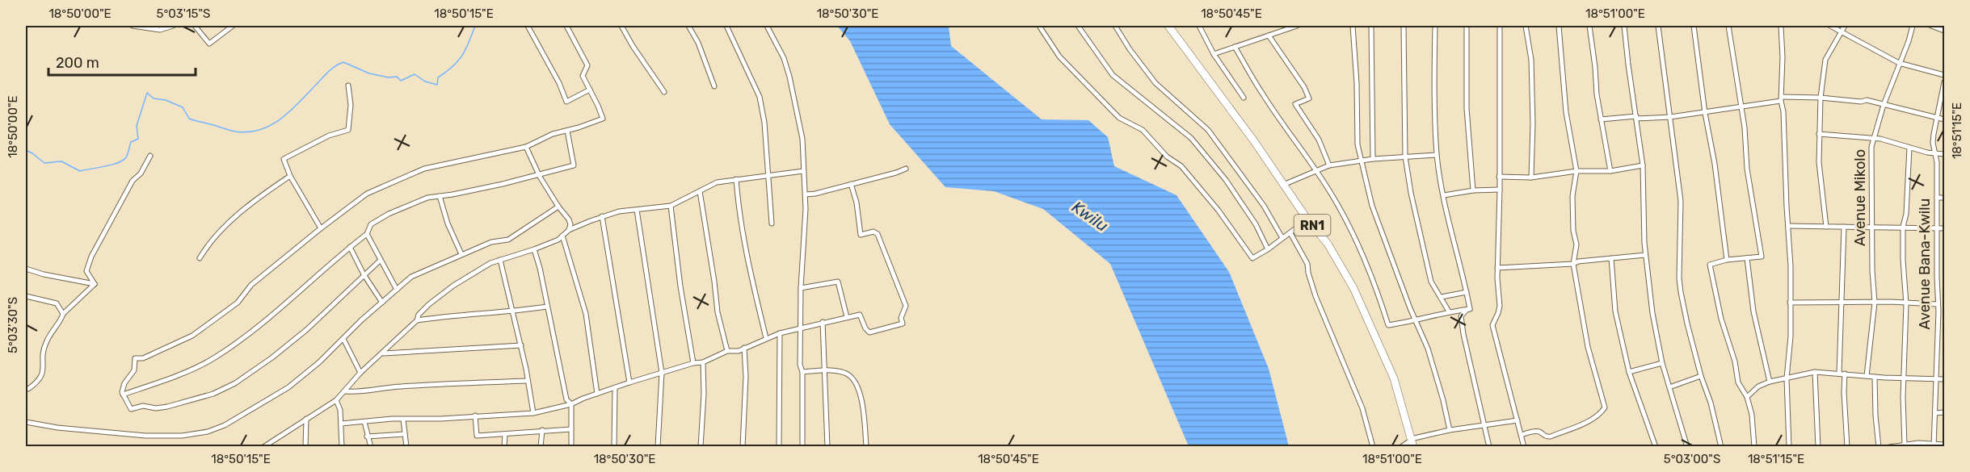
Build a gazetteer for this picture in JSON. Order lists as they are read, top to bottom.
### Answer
{
  "streets": {
    "highway": ["RN1"],
    "street": ["Avenue Mikolo", "Avenue Bana-Kwilu"]
  },
  "water": ["Kwilu"],
  "scale_bar": "200 m",
  "coordinates": [
    "18°50'00\"E",
    "5°03'15\"S",
    "18°50'15\"E",
    "18°50'30\"E",
    "18°50'45\"E",
    "18°51'00\"E",
    "18°51'15\"E",
    "5°03'30\"S",
    "5°03'00\"S"
  ]
}
